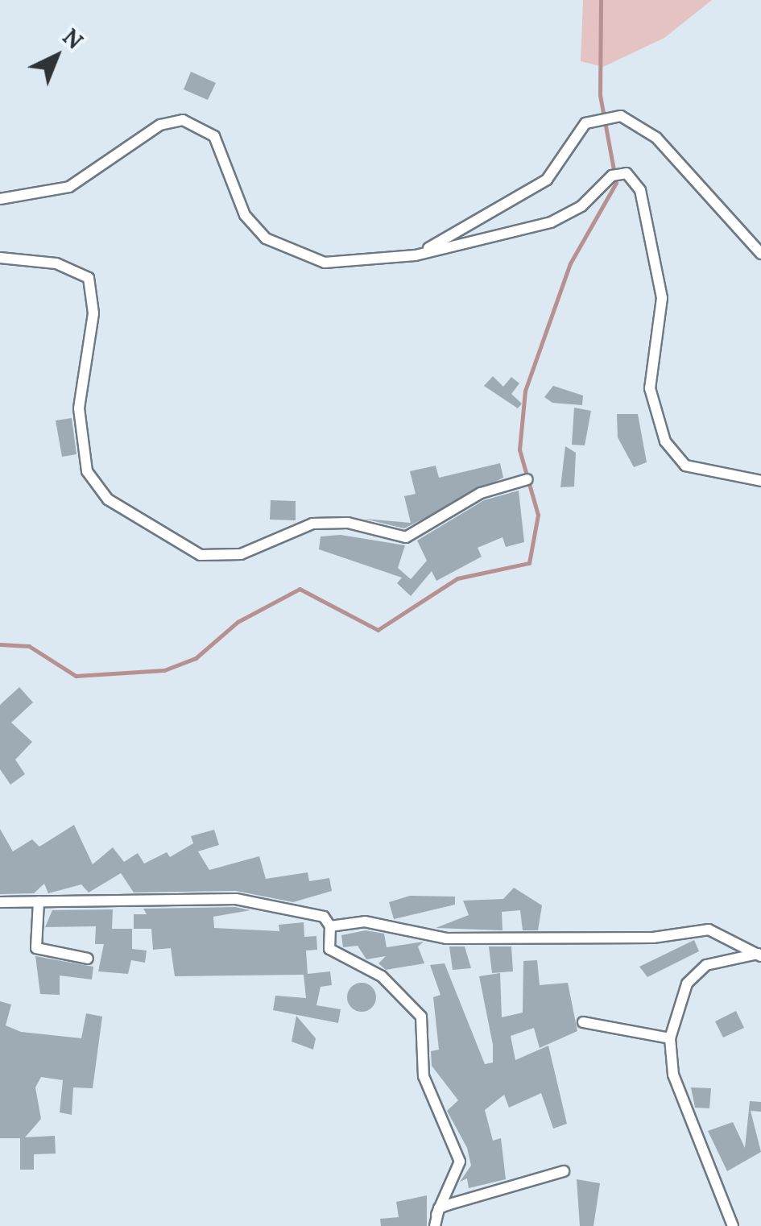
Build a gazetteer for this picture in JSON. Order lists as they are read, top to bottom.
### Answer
{
  "north": "top right"
}
